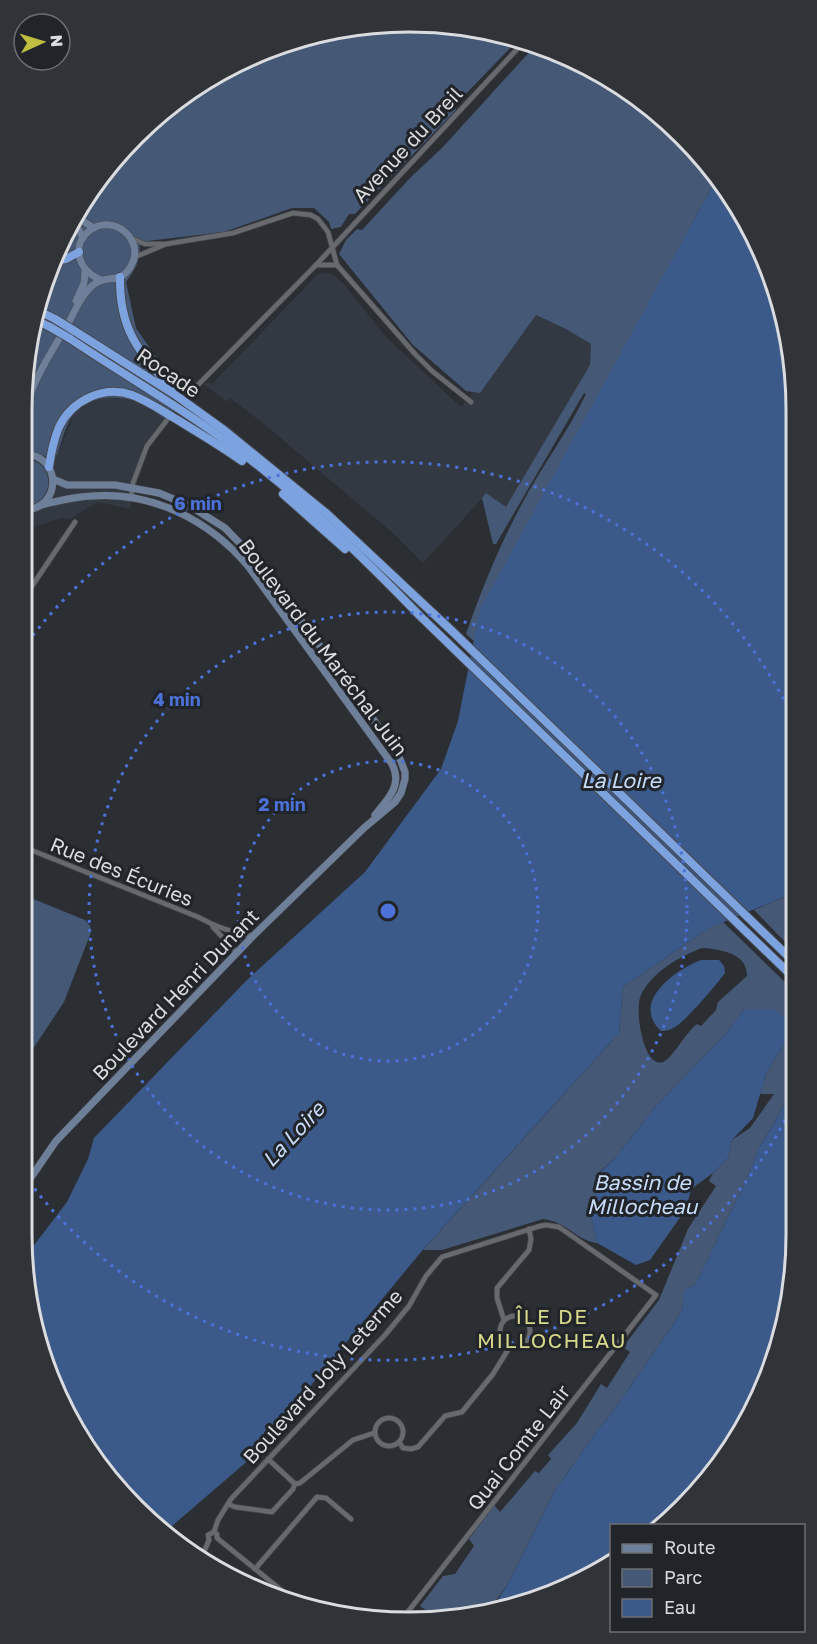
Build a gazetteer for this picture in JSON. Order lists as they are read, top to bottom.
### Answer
{
  "streets": {
    "highway": ["Rocade"],
    "main road": ["Boulevard du Maréchal Juin", "Boulevard Henri Dunant"],
    "street": [
      "Avenue du Breil",
      "Rue des Écuries",
      "Boulevard Joly Leterme",
      "Quai Comte Lair"
    ]
  },
  "crossings": [
    ["Boulevard du Maréchal Juin", "Boulevard Henri Dunant"],
    ["Rue des Écuries", "Boulevard Henri Dunant"],
    ["Boulevard Joly Leterme", "Quai Comte Lair"]
  ],
  "districts": ["ÎLE DE MILLOCHEAU"],
  "water": ["La Loire", "Bassin de Millocheau"],
  "legend": ["Route", "Parc", "Eau"],
  "north": "right",
  "rings": ["6 min", "4 min", "2 min"]
}
